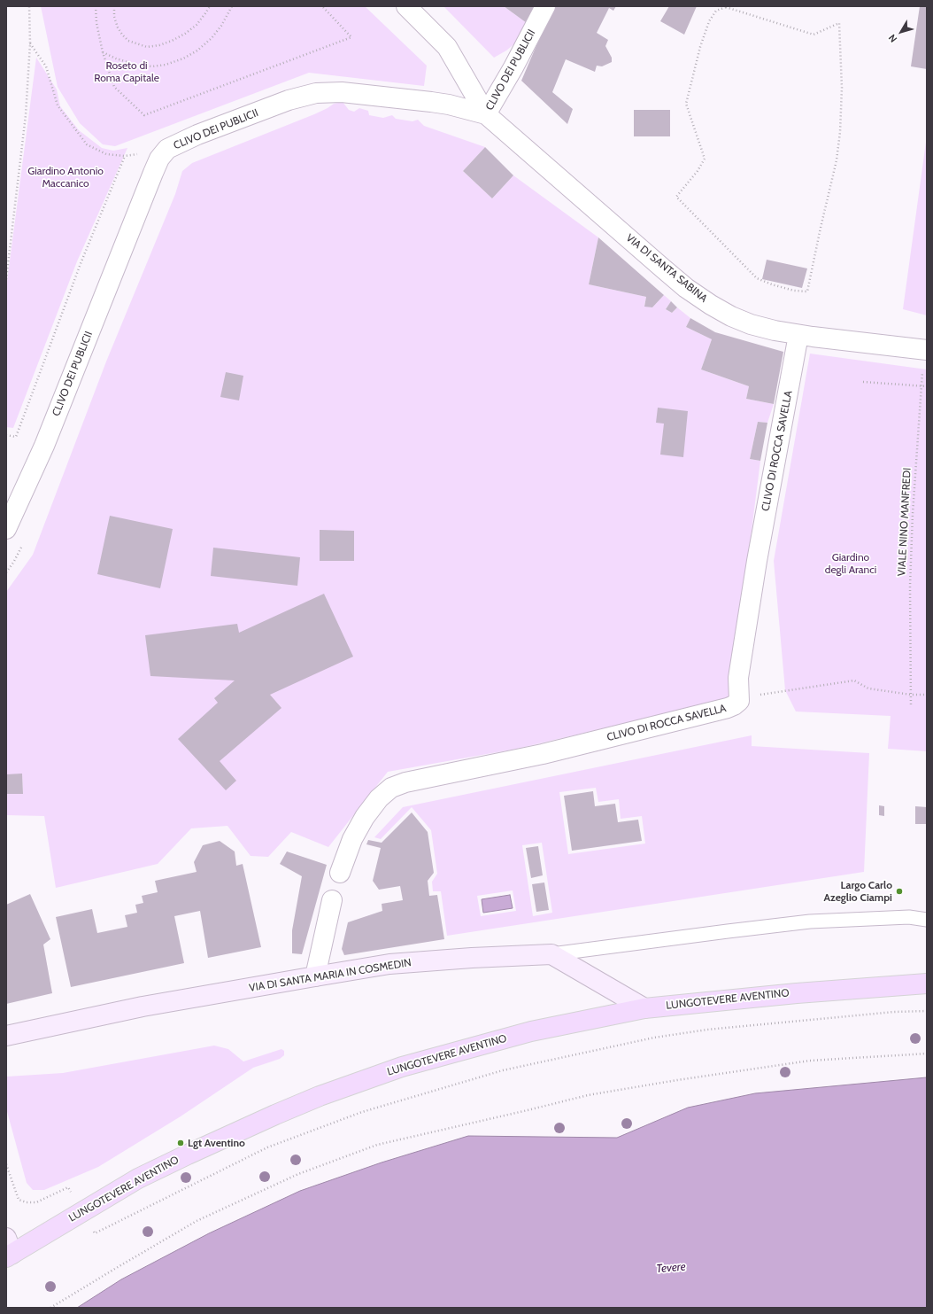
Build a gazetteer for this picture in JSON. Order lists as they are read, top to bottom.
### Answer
{
  "streets": {
    "main road": ["VIA DI SANTA MARIA IN COSMEDIN", "LUNGOTEVERE AVENTINO"],
    "street": ["CLIVO DEI PUBLICII", "VIA DI SANTA SABINA", "CLIVO DI ROCCA SAVELLA"],
    "path": ["VIALE NINO MANFREDI"]
  },
  "crossings": [
    ["CLIVO DEI PUBLICII", "VIA DI SANTA SABINA"],
    ["VIA DI SANTA SABINA", "CLIVO DI ROCCA SAVELLA"],
    ["VIA DI SANTA SABINA", "VIALE NINO MANFREDI"]
  ],
  "water": ["Tevere"],
  "parks": ["Roseto di Roma Capitale", "Giardino Antonio Maccanico", "Giardino degli Aranci"],
  "places": ["Largo Carlo Azeglio Ciampi", "Lgt Aventino"],
  "north": "bottom left"
}
